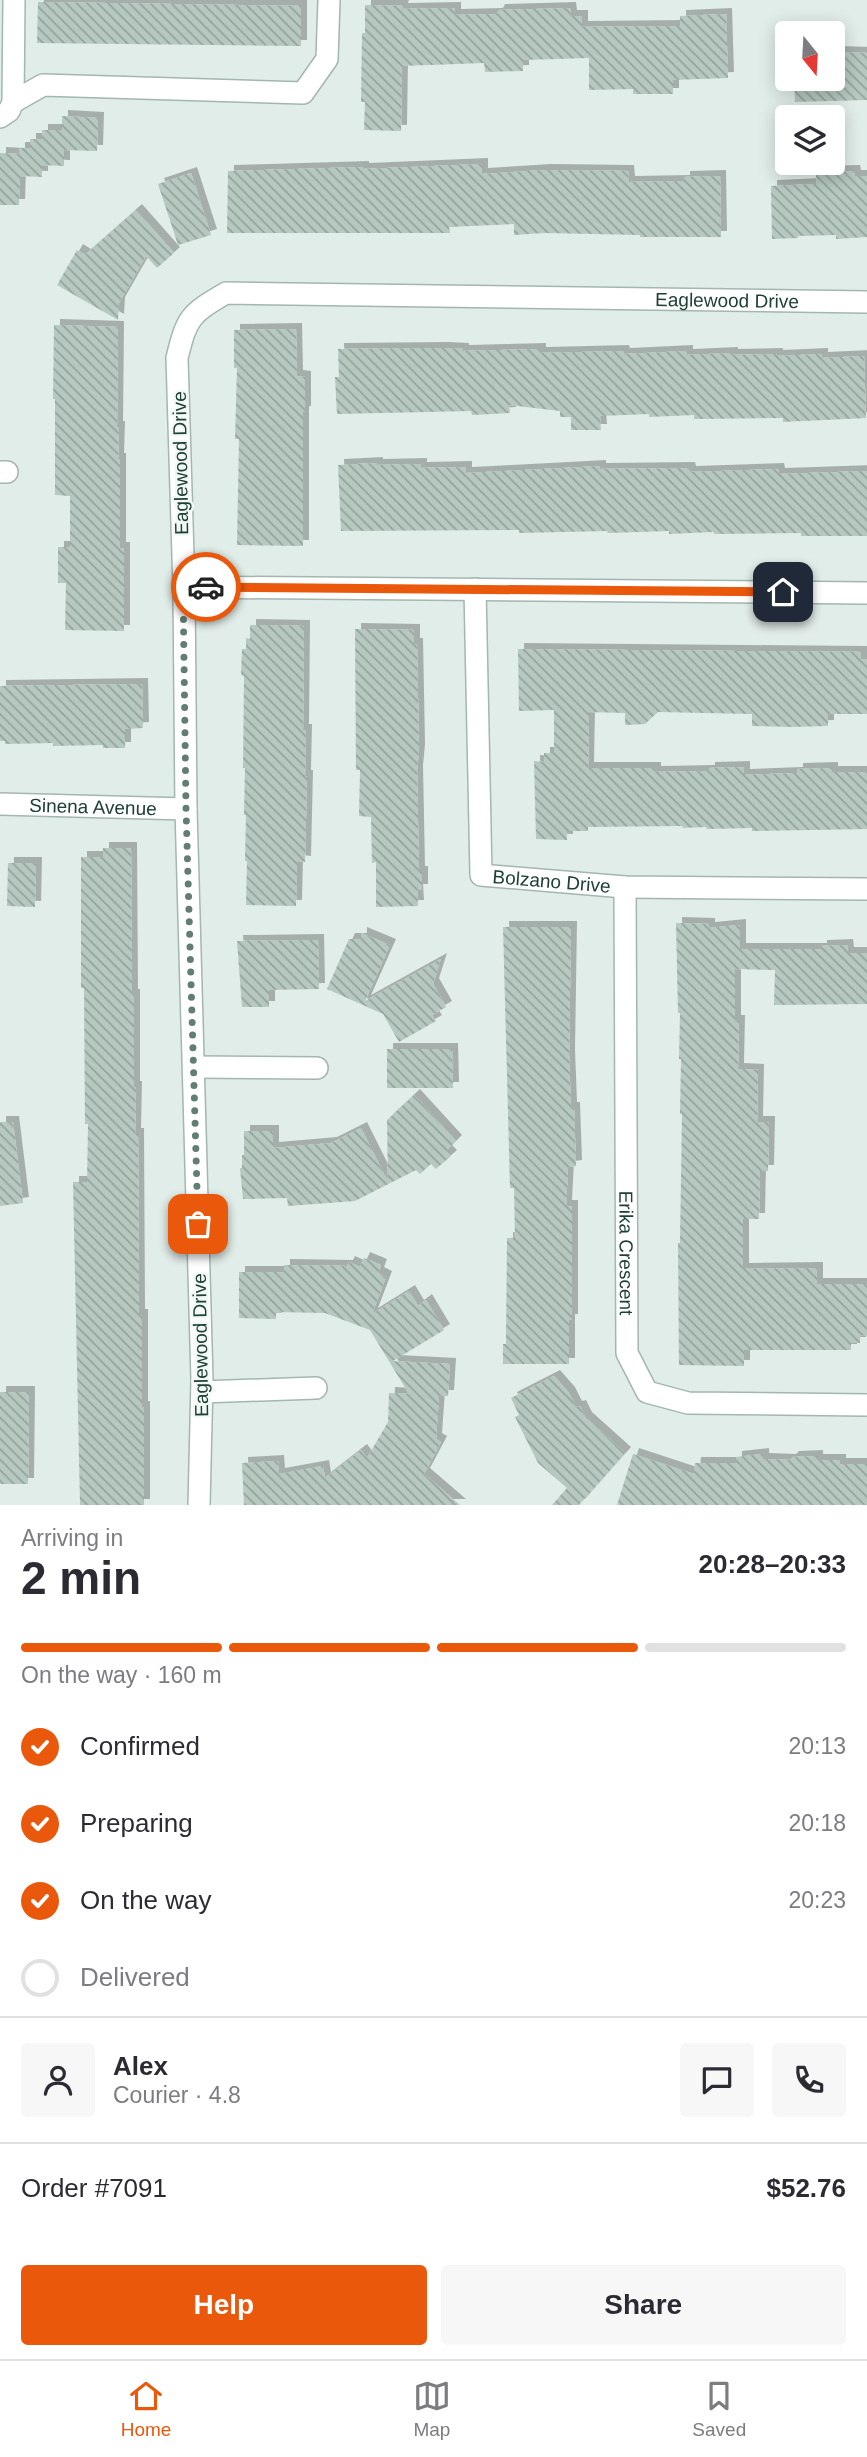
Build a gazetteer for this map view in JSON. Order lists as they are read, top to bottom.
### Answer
{
  "streets": {
    "street": [
      "Eaglewood Drive",
      "Sinena Avenue",
      "Bolzano Drive",
      "Erika Crescent"
    ]
  },
  "crossings": [
    ["Eaglewood Drive", "Sinena Avenue"],
    ["Bolzano Drive", "Erika Crescent"]
  ],
  "north": "bottom",
  "page": {
    "heading": ["2 min", "Arriving in", "20:28–20:33"],
    "panel": [
      "Alex",
      "Courier · 4.8",
      "Order #7091",
      "$52.76"
    ],
    "bar": "On the way · 160 m",
    "list": [
      ["Confirmed", "20:13"],
      ["Preparing", "20:18"],
      ["On the way", "20:23"],
      "Delivered"
    ],
    "buttons": ["Help", "Share"],
    "tabs": ["Home", "Map", "Saved"]
  }
}
